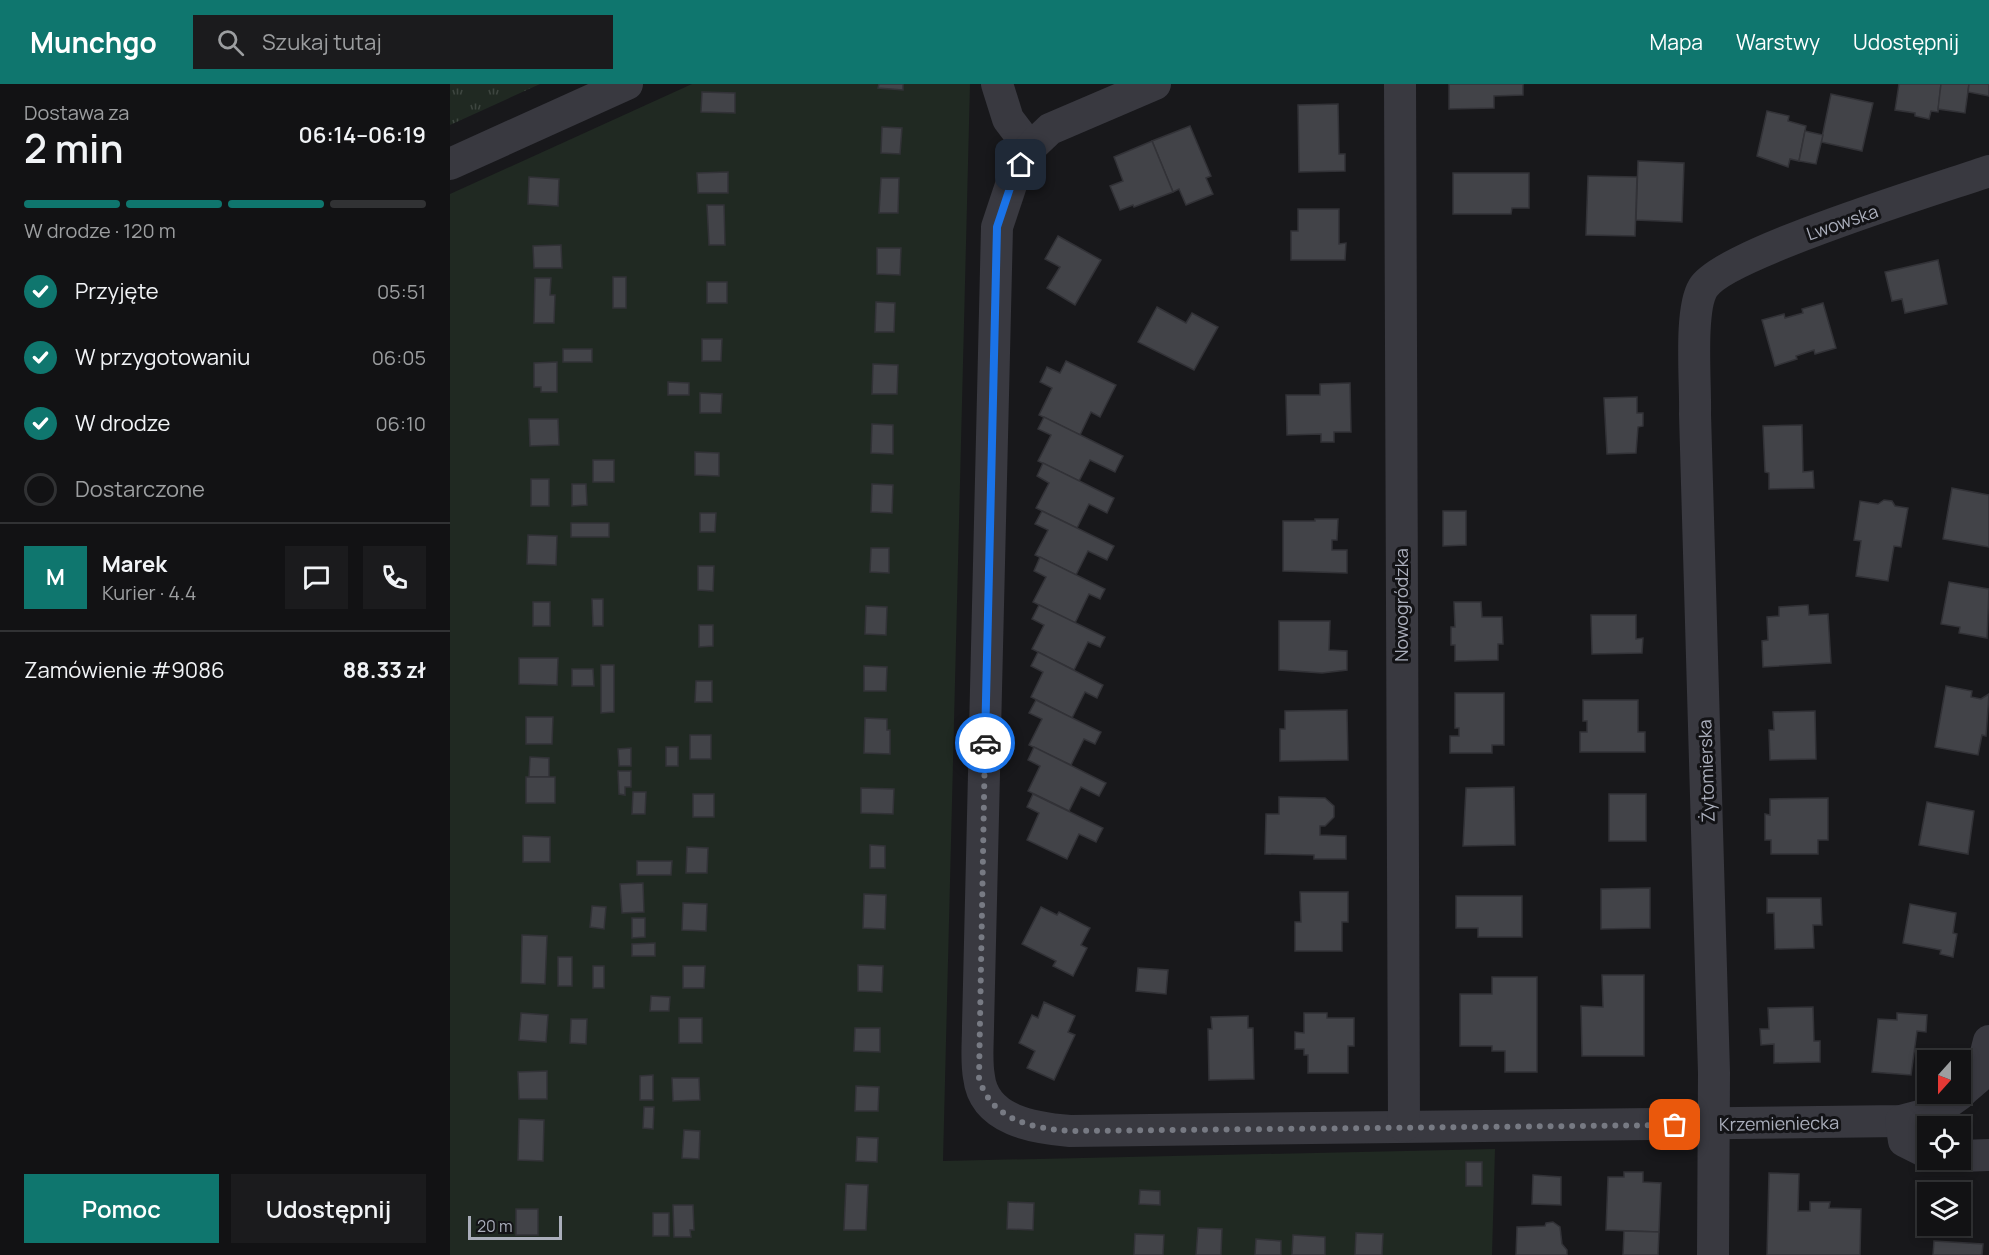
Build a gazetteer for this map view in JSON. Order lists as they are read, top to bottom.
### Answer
{
  "streets": {
    "street": [
      "Lwowska",
      "Nowogródzka",
      "Żytomierska",
      "Krzemieniecka"
    ]
  },
  "crossings": [
    ["Lwowska", "Żytomierska"],
    ["Nowogródzka", "Krzemieniecka"],
    ["Żytomierska", "Krzemieniecka"]
  ],
  "scale_bar": "20 m",
  "north": "bottom",
  "page": {
    "header": "Munchgo",
    "search": "Szukaj tutaj",
    "nav": ["Mapa", "Warstwy", "Udostępnij"],
    "heading": ["2 min", "Dostawa za", "06:14–06:19"],
    "panel": [
      "Marek",
      "Kurier · 4.4",
      "Zamówienie #9086",
      "88.33 zł"
    ],
    "bar": "W drodze · 120 m",
    "list": [
      ["Przyjęte", "05:51"],
      ["W przygotowaniu", "06:05"],
      ["W drodze", "06:10"],
      "Dostarczone"
    ],
    "round": "M",
    "buttons": ["Pomoc", "Udostępnij"],
    "scale": "20 m"
  }
}
